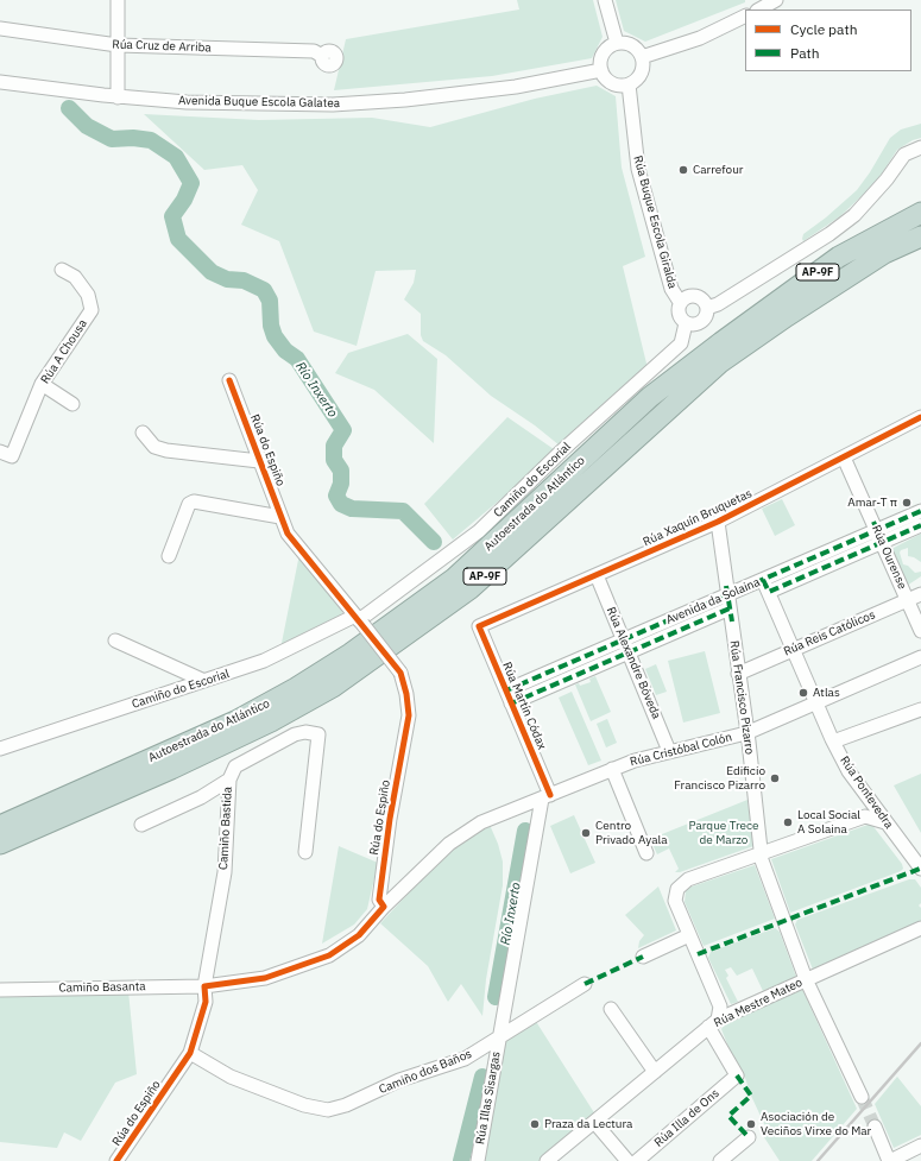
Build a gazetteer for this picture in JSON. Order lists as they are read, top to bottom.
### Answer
{
  "streets": {
    "highway": ["AP-9F", "Autoestrada do Atlántico"],
    "street": [
      "Rúa Cruz de Arriba",
      "Avenida Buque Escola Galatea",
      "Rúa Buque Escola Giralda",
      "Rúa A Chousa",
      "Rúa do Espiño",
      "Camiño do Escorial",
      "Rúa Xaquín Bruquetas",
      "Rúa Ourense",
      "Avenida da Solaina",
      "Rúa Reis Católicos",
      "Rúa Alexandre Bóveda",
      "Rúa Francisco Pizarro",
      "Rúa Martín Códax",
      "Rúa Cristóbal Colón",
      "Rúa Pontevedra",
      "Camiño Bastida",
      "Camiño Basanta",
      "Rúa Mestre Mateo",
      "Camiño dos Baños",
      "Rúa Illas Sisargas",
      "Rúa Illa de Ons"
    ]
  },
  "crossings": [
    ["Avenida Buque Escola Galatea", "Rúa Buque Escola Giralda"],
    ["Rúa Buque Escola Giralda", "Camiño do Escorial"],
    ["Rúa do Espiño", "Camiño do Escorial"],
    ["Rúa do Espiño", "Rúa Cristóbal Colón"],
    ["Rúa do Espiño", "Camiño Bastida"],
    ["Rúa do Espiño", "Camiño Basanta"],
    ["Rúa do Espiño", "Camiño dos Baños"],
    ["Rúa Xaquín Bruquetas", "Rúa Ourense"],
    ["Rúa Xaquín Bruquetas", "Rúa Alexandre Bóveda"],
    ["Rúa Xaquín Bruquetas", "Rúa Francisco Pizarro"],
    ["Rúa Xaquín Bruquetas", "Rúa Martín Códax"],
    ["Rúa Ourense", "Avenida da Solaina"],
    ["Rúa Ourense", "Rúa Reis Católicos"],
    ["Avenida da Solaina", "Rúa Alexandre Bóveda"],
    ["Avenida da Solaina", "Rúa Francisco Pizarro"],
    ["Avenida da Solaina", "Rúa Martín Códax"],
    ["Avenida da Solaina", "Rúa Pontevedra"],
    ["Rúa Reis Católicos", "Rúa Francisco Pizarro"],
    ["Rúa Reis Católicos", "Rúa Pontevedra"],
    ["Rúa Alexandre Bóveda", "Rúa Cristóbal Colón"],
    ["Rúa Francisco Pizarro", "Rúa Cristóbal Colón"],
    ["Rúa Francisco Pizarro", "Rúa Mestre Mateo"],
    ["Rúa Martín Códax", "Rúa Cristóbal Colón"],
    ["Rúa Cristóbal Colón", "Rúa Pontevedra"],
    ["Camiño Bastida", "Camiño Basanta"],
    ["Rúa Mestre Mateo", "Rúa Illa de Ons"],
    ["Camiño dos Baños", "Rúa Illas Sisargas"]
  ],
  "water": ["Río Inxerto"],
  "parks": ["Parque Trece de Marzo"],
  "places": [
    "Carrefour",
    "Amar-T π",
    "Atlas",
    "Edificio Francisco Pizarro",
    "Local Social A Solaina",
    "Centro Privado Ayala",
    "Praza da Lectura",
    "Asociación de Veciños Virxe do Mar"
  ],
  "legend": ["Cycle path", "Path"]
}
